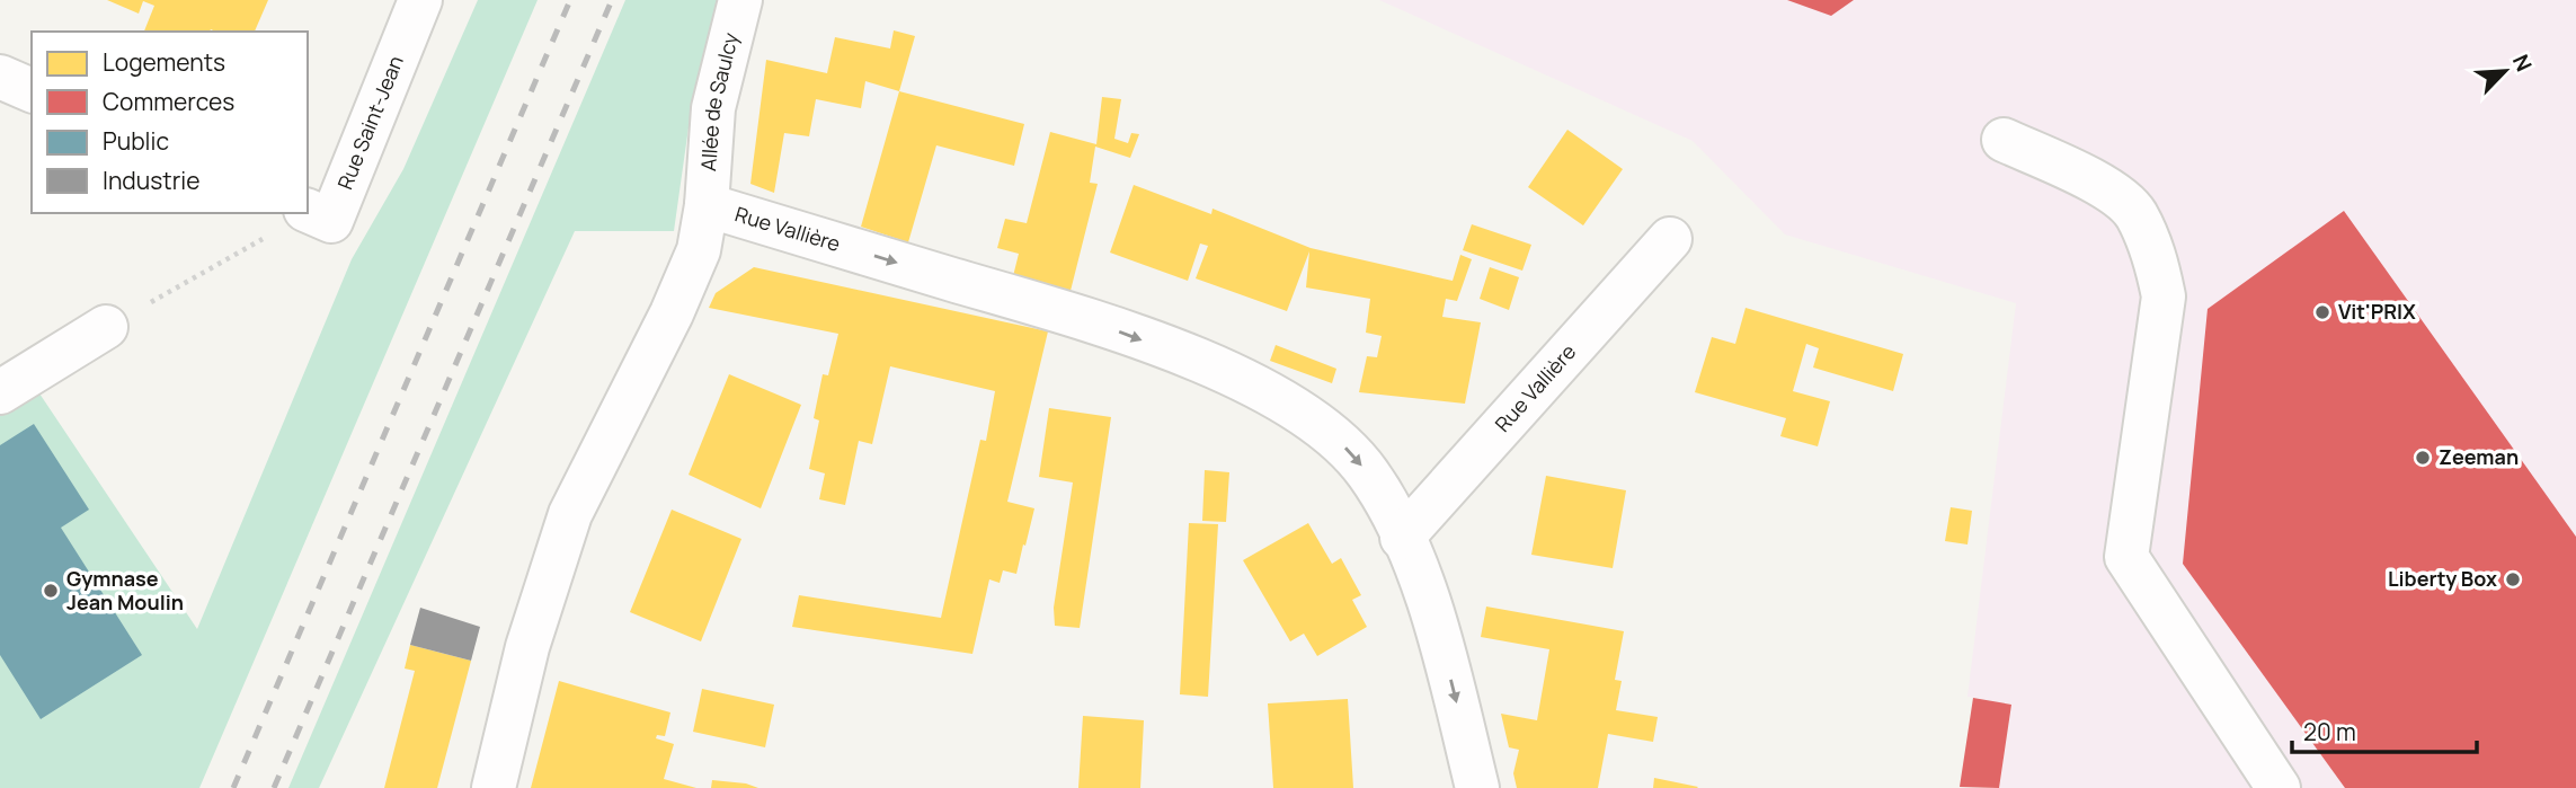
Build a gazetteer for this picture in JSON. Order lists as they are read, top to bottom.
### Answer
{
  "streets": {
    "street": ["Allée de Saulcy", "Rue Saint-Jean", "Rue Vallière"]
  },
  "crossings": [
    ["Allée de Saulcy", "Rue Vallière"]
  ],
  "one_way": ["Rue Vallière"],
  "places": [
    "Vit'PRIX",
    "Zeeman",
    "Liberty Box",
    "Gymnase Jean Moulin"
  ],
  "legend": [
    "Logements",
    "Commerces",
    "Public",
    "Industrie"
  ],
  "scale_bar": "20 m",
  "north": "top right"
}
